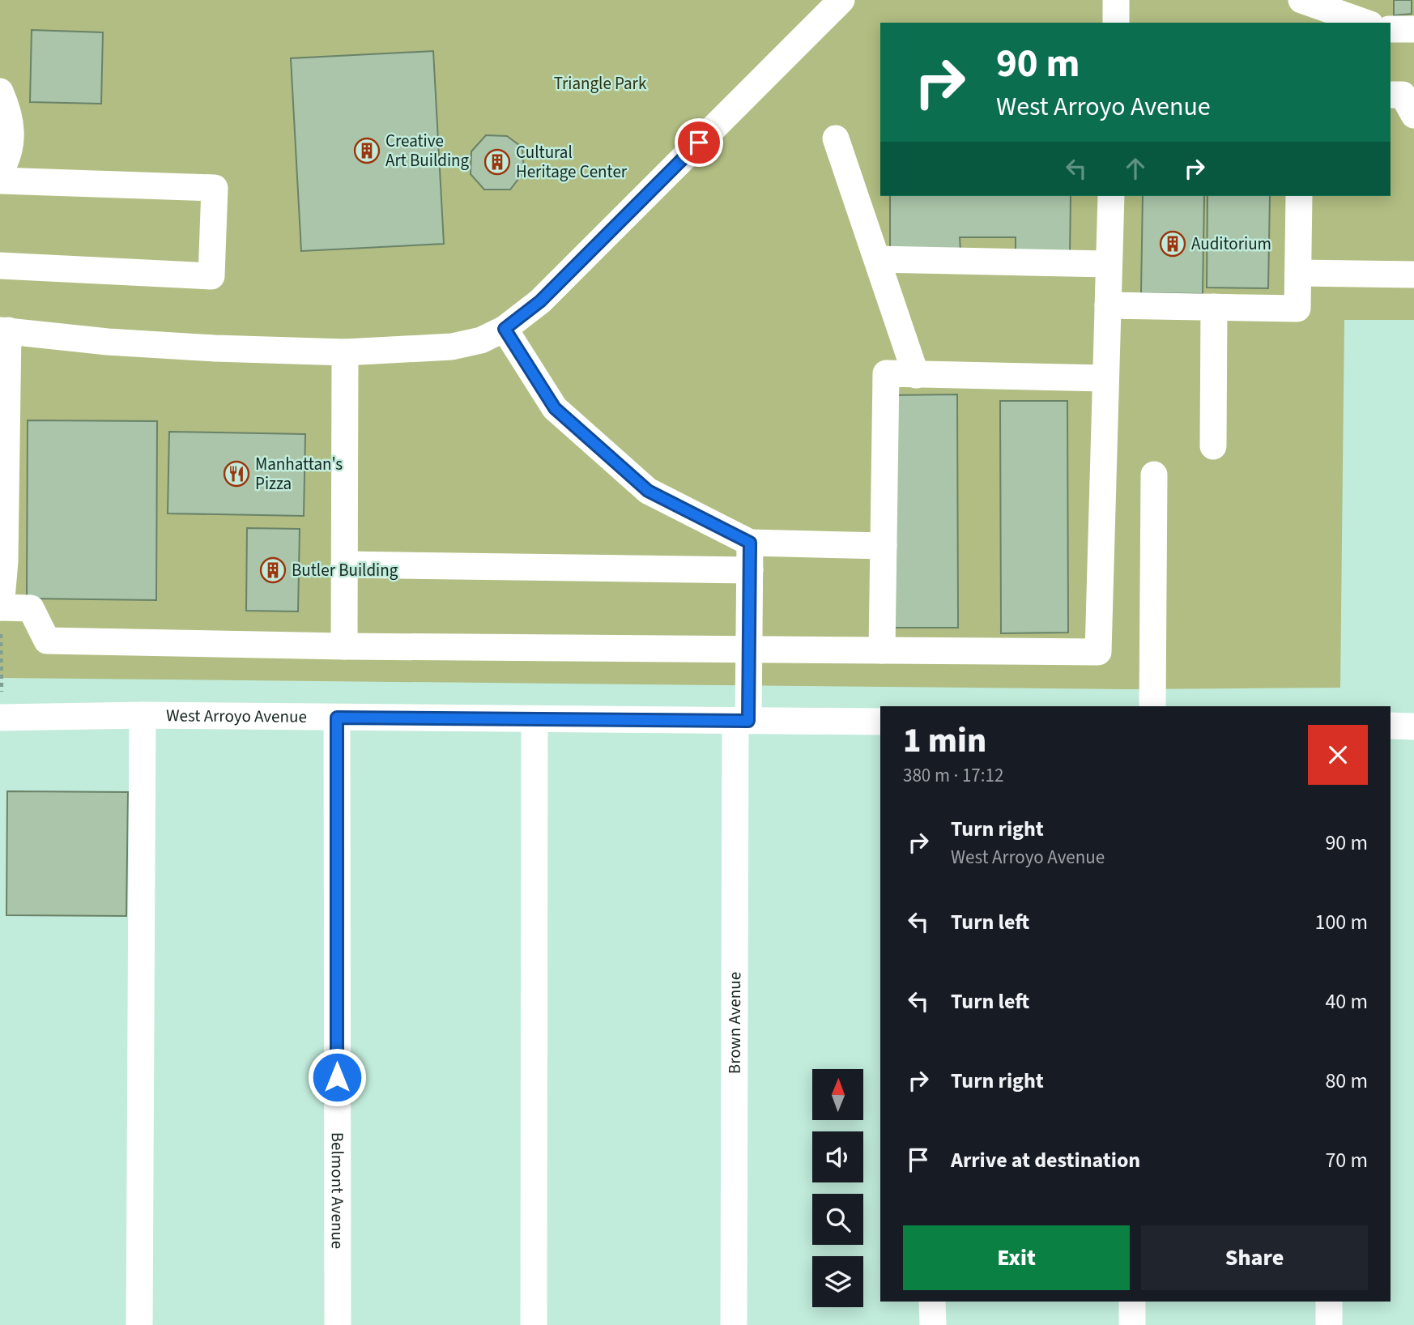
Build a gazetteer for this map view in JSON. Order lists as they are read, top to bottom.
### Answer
{
  "streets": {
    "street": ["West Arroyo Avenue", "Brown Avenue", "Belmont Avenue"]
  },
  "crossings": [
    ["West Arroyo Avenue", "Brown Avenue"],
    ["West Arroyo Avenue", "Belmont Avenue"]
  ],
  "parks": ["Triangle Park"],
  "places": {
    "building": [
      "Creative Art Building",
      "Cultural Heritage Center",
      "Auditorium",
      "Butler Building"
    ],
    "restaurant": ["Manhattan's Pizza"]
  },
  "north": "top",
  "page": {
    "turn": ["90 m", "West Arroyo Avenue"],
    "heading": ["1 min", "380 m · 17:12"],
    "list": [
      {
        "name": "Turn right",
        "note": "West Arroyo Avenue",
        "value": "90 m"
      },
      {
        "name": "Turn left",
        "value": "100 m"
      },
      {
        "name": "Turn left",
        "value": "40 m"
      },
      {
        "name": "Turn right",
        "value": "80 m"
      },
      {
        "name": "Arrive at destination",
        "value": "70 m"
      }
    ],
    "buttons": ["Exit", "Share"]
  }
}
